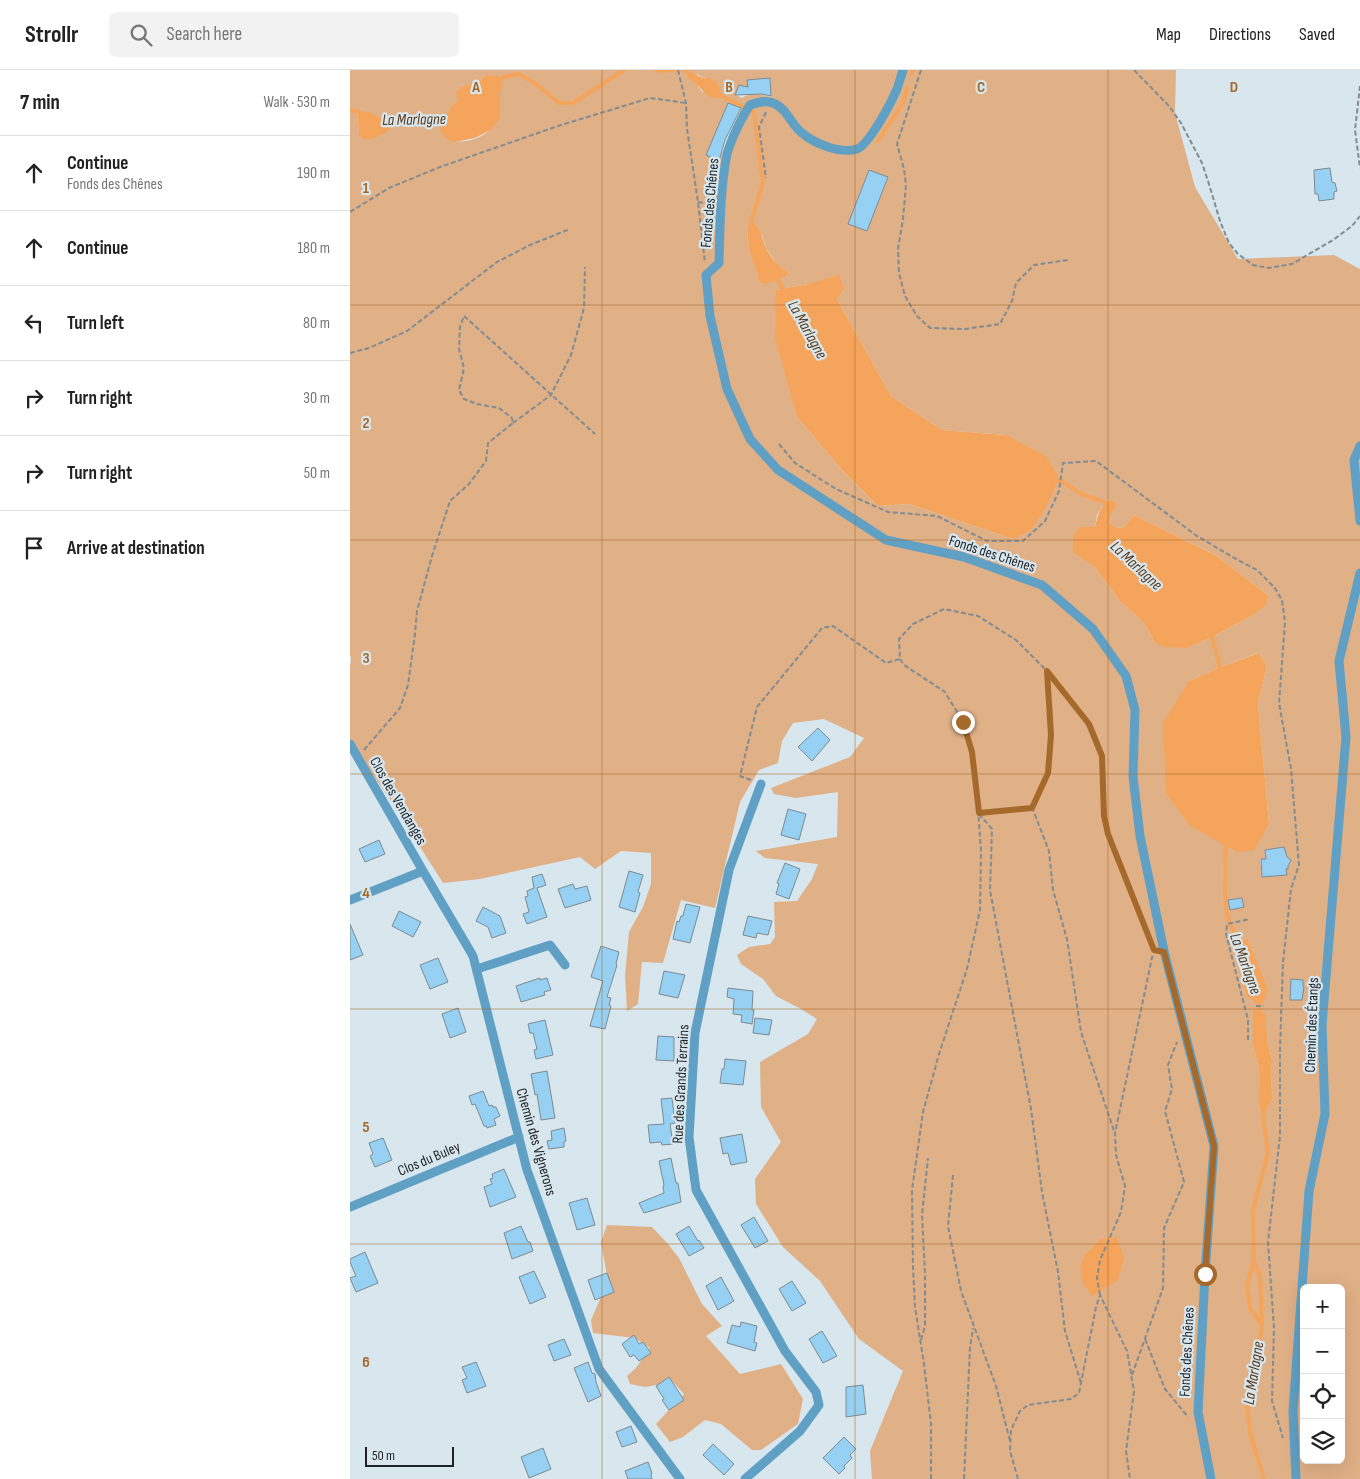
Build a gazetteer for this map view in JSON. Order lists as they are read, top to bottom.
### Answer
{
  "streets": {
    "street": [
      "Fonds des Chênes",
      "Clos des Vendanges",
      "Chemin des Étangs",
      "Rue des Grands Terrains",
      "Chemin des Vignerons",
      "Clos du Buley"
    ]
  },
  "crossings": [
    ["Clos des Vendanges", "Chemin des Vignerons"],
    ["Chemin des Vignerons", "Clos du Buley"]
  ],
  "water": ["La Marlagne"],
  "scale_bar": "50 m",
  "page": {
    "header": "Strollr",
    "search": "Search here",
    "nav": ["Map", "Directions", "Saved"],
    "heading": ["7 min", "Walk · 530 m"],
    "list": [
      ["Continue", "Fonds des Chênes", "190 m"],
      ["Continue", "180 m"],
      ["Turn left", "80 m"],
      ["Turn right", "30 m"],
      ["Turn right", "50 m"],
      "Arrive at destination"
    ],
    "map_buttons": ["+", "−"],
    "scale": "50 m"
  },
  "grid": {
    "columns": [
      "A",
      "B",
      "C",
      "D"
    ],
    "rows": [
      "1",
      "2",
      "3",
      "4",
      "5",
      "6"
    ]
  }
}
